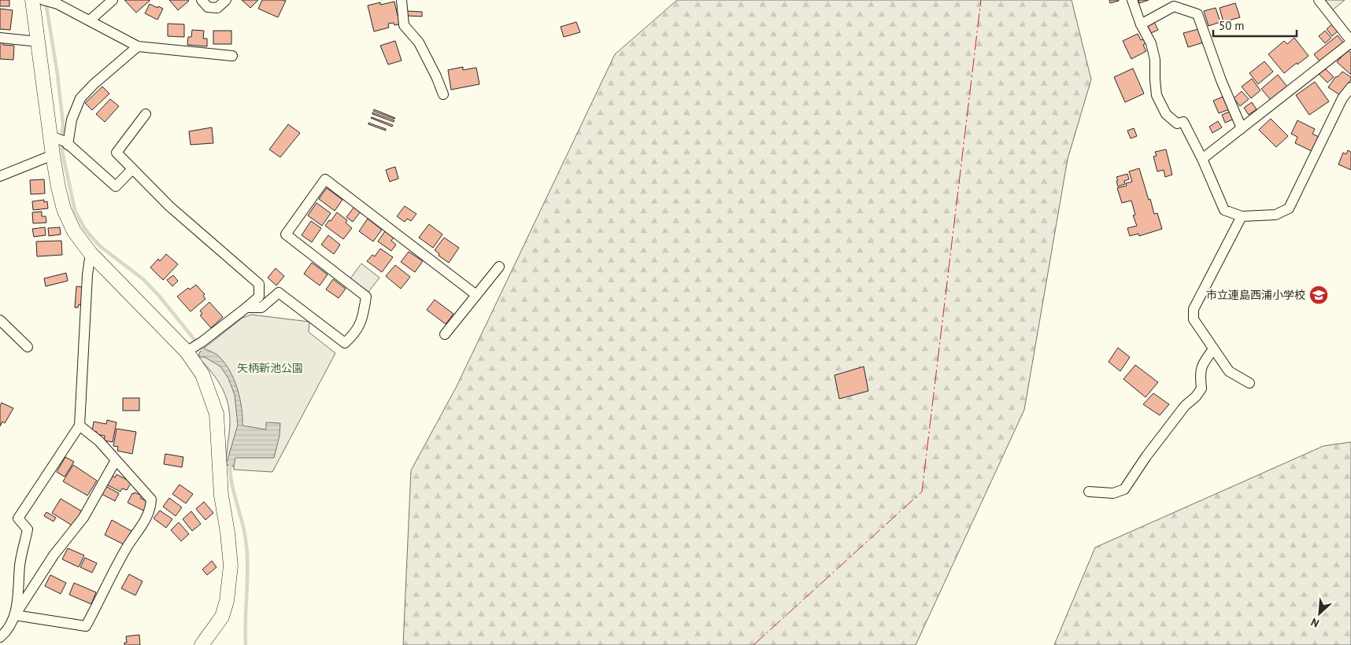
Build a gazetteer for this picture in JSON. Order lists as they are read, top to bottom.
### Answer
{
  "parks": ["矢柄新池公園"],
  "places": {
    "school or university": ["市立連島西浦小学校"]
  },
  "scale_bar": "50 m",
  "north": "bottom left"
}
